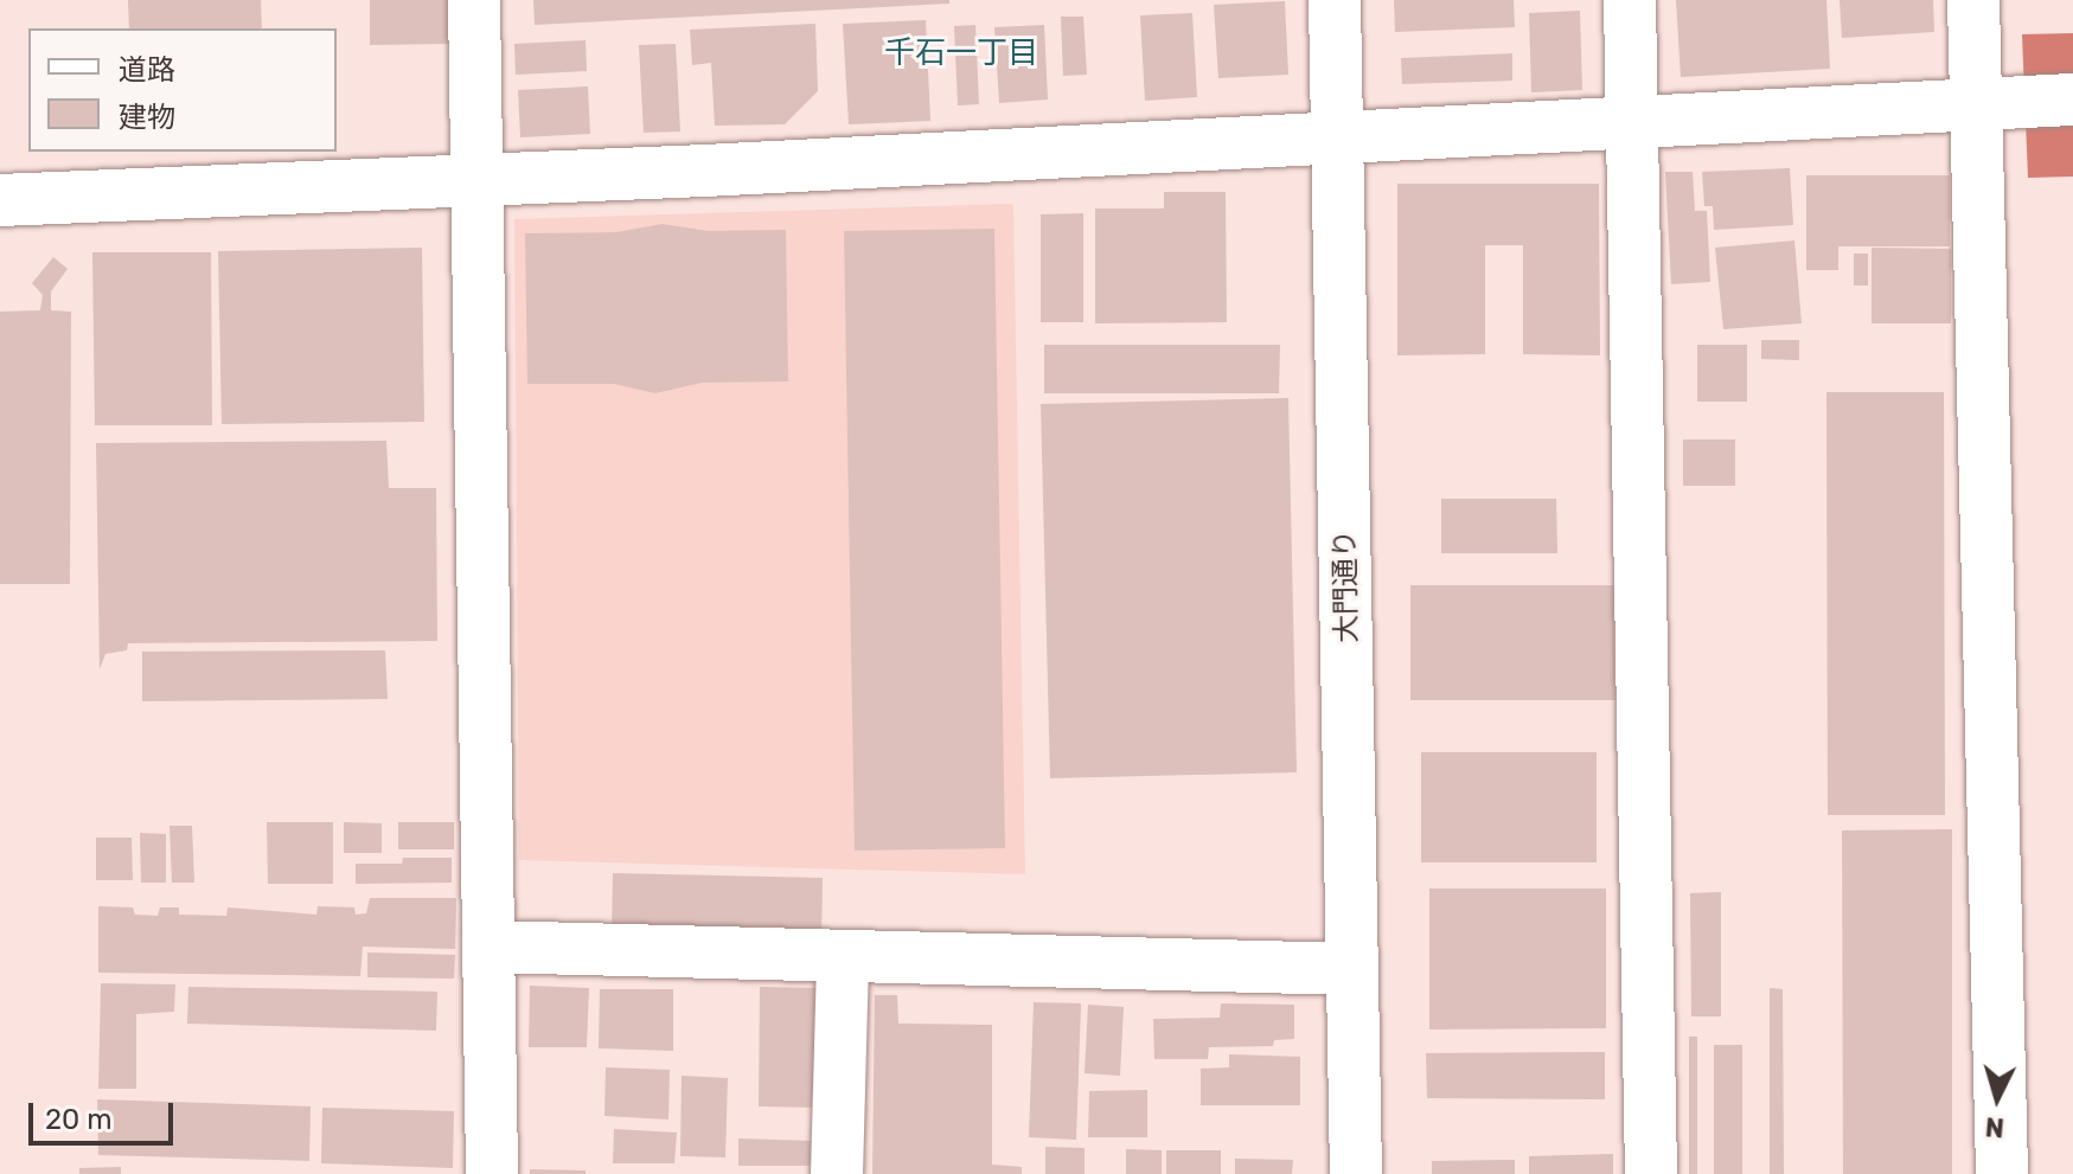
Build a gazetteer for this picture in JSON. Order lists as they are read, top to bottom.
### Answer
{
  "streets": {
    "street": ["大門通り"]
  },
  "districts": ["千石一丁目"],
  "legend": ["道路", "建物"],
  "scale_bar": "20 m",
  "north": "bottom"
}
